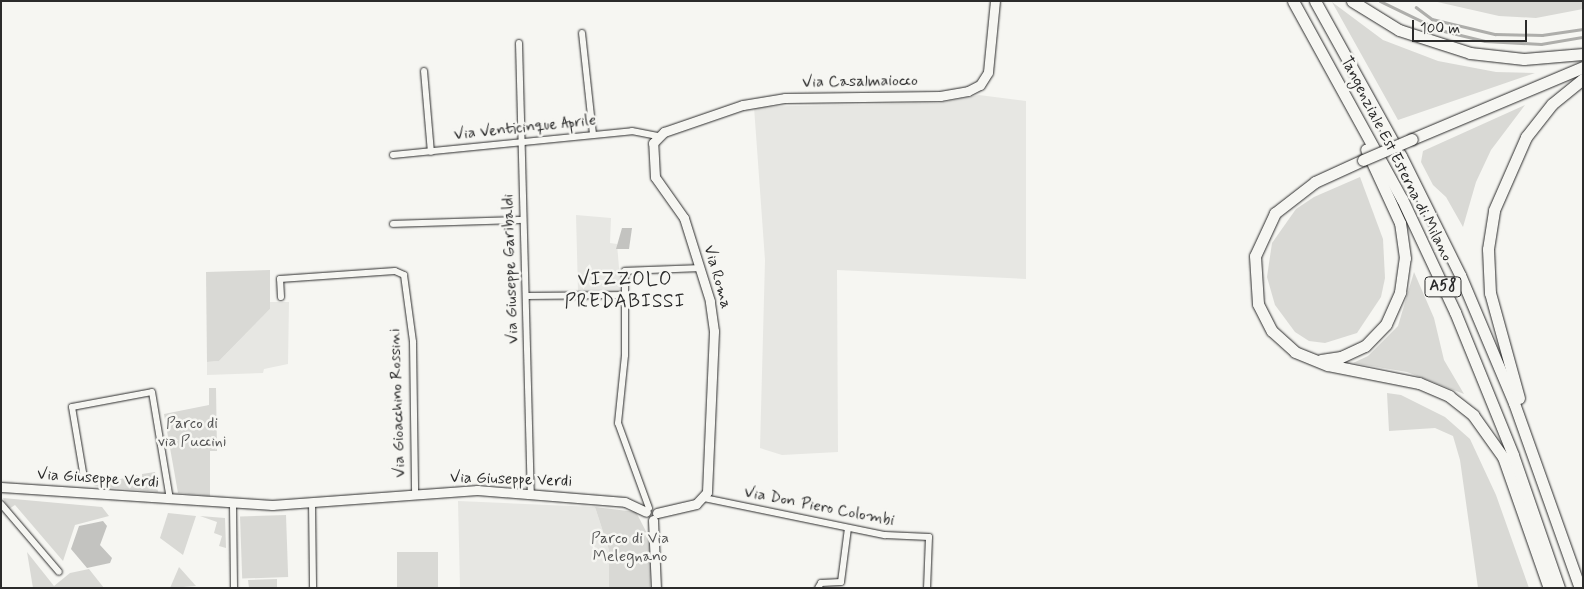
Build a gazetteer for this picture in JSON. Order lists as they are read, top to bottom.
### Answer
{
  "streets": {
    "highway": ["Tangenziale Est Esterna di Milano", "A58"],
    "street": [
      "Via Casalmaiocco",
      "Via Venticinque Aprile",
      "Via Giuseppe Garibaldi",
      "Via Roma",
      "Via Gioacchino Rossini",
      "Via Giuseppe Verdi",
      "Via Don Piero Colombi"
    ]
  },
  "crossings": [
    ["Via Casalmaiocco", "Via Venticinque Aprile"],
    ["Via Casalmaiocco", "Via Roma"],
    ["Via Venticinque Aprile", "Via Giuseppe Garibaldi"],
    ["Via Venticinque Aprile", "Via Roma"],
    ["Tangenziale Est Esterna di Milano", "A58"],
    ["Via Giuseppe Garibaldi", "Via Giuseppe Verdi"],
    ["Via Roma", "Via Don Piero Colombi"],
    ["Via Gioacchino Rossini", "Via Giuseppe Verdi"]
  ],
  "districts": ["VIZZOLO PREDABISSI"],
  "parks": ["Parco di via Puccini", "Parco di Via Melegnano"],
  "scale_bar": "100 m"
}
